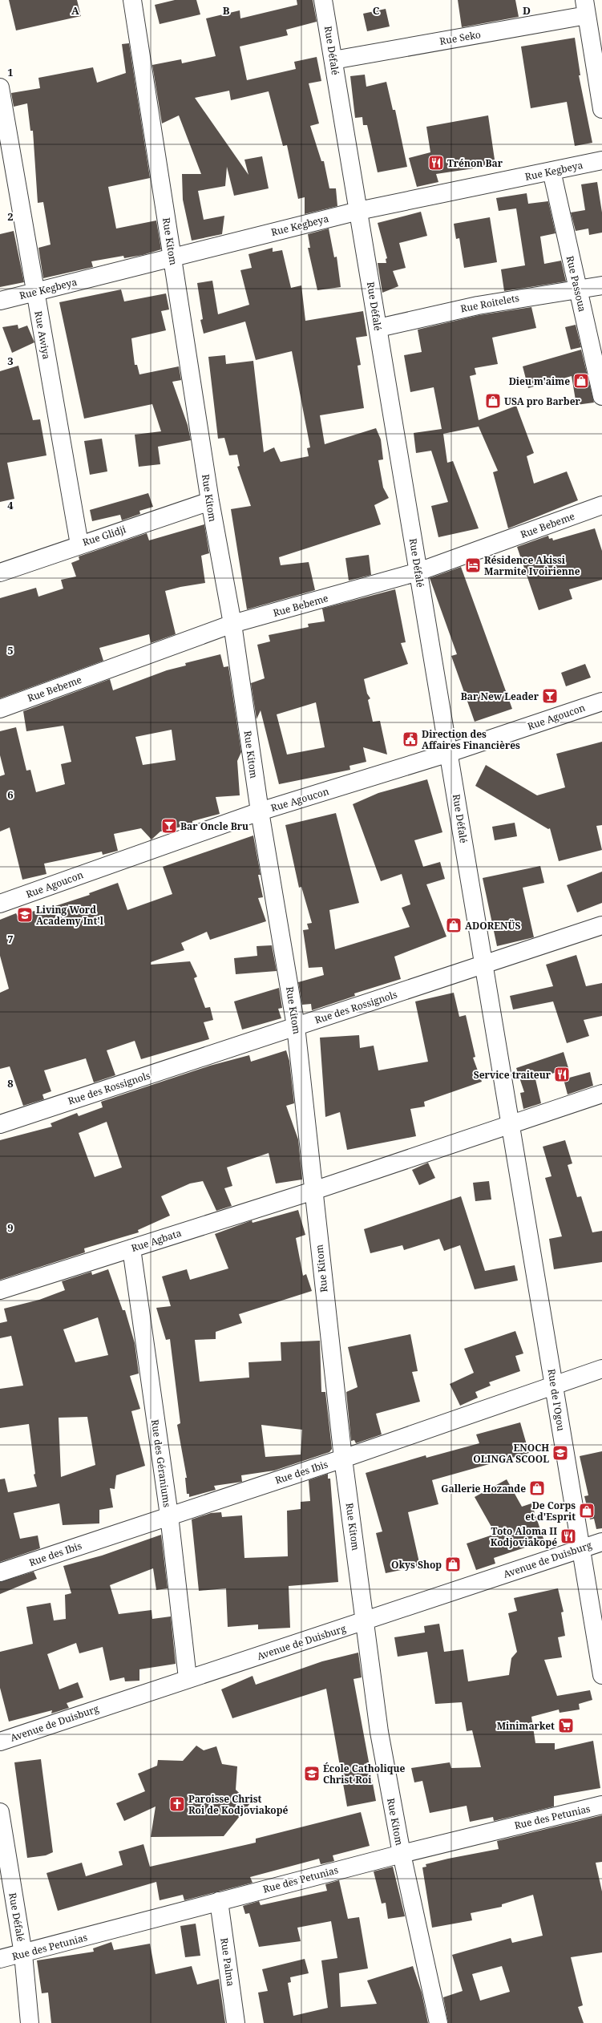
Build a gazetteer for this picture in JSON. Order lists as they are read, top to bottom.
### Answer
{
  "streets": {
    "street": [
      "Rue Seko",
      "Rue Défalé",
      "Rue Kegbeya",
      "Rue Kitom",
      "Rue Passoua",
      "Rue Roitelets",
      "Rue Awiya",
      "Rue Bebeme",
      "Rue Glidji",
      "Rue Agoucon",
      "Rue des Rossignols",
      "Rue Agbata",
      "Rue de l'Ogou",
      "Rue des Géraniums",
      "Rue des Ibis",
      "Avenue de Duisburg",
      "Rue des Petunias",
      "Rue Palma"
    ]
  },
  "crossings": [
    ["Rue Seko", "Rue Défalé"],
    ["Rue Défalé", "Rue Kegbeya"],
    ["Rue Défalé", "Rue Roitelets"],
    ["Rue Défalé", "Rue Bebeme"],
    ["Rue Défalé", "Rue Agoucon"],
    ["Rue Défalé", "Rue des Rossignols"],
    ["Rue Défalé", "Rue Agbata"],
    ["Rue Défalé", "Rue de l'Ogou"],
    ["Rue Défalé", "Rue des Petunias"],
    ["Rue Kegbeya", "Rue Kitom"],
    ["Rue Kegbeya", "Rue Passoua"],
    ["Rue Kegbeya", "Rue Awiya"],
    ["Rue Kitom", "Rue Bebeme"],
    ["Rue Kitom", "Rue Glidji"],
    ["Rue Kitom", "Rue Agoucon"],
    ["Rue Kitom", "Rue des Rossignols"],
    ["Rue Kitom", "Rue Agbata"],
    ["Rue Kitom", "Rue des Ibis"],
    ["Rue Kitom", "Avenue de Duisburg"],
    ["Rue Kitom", "Rue des Petunias"],
    ["Rue Passoua", "Rue Roitelets"],
    ["Rue Awiya", "Rue Glidji"],
    ["Rue Agbata", "Rue de l'Ogou"],
    ["Rue Agbata", "Rue des Géraniums"],
    ["Rue de l'Ogou", "Rue des Ibis"],
    ["Rue de l'Ogou", "Avenue de Duisburg"],
    ["Rue des Géraniums", "Rue des Ibis"],
    ["Rue des Géraniums", "Avenue de Duisburg"],
    ["Rue des Petunias", "Rue Palma"]
  ],
  "places": {
    "restaurant": ["Trénon Bar", "Service traiteur", "Toto Aloma II Kodjoviakopé"],
    "shop": [
      "Dieu m'aime",
      "USA pro Barber",
      "ADORENÜS",
      "Gallerie Hozande",
      "De Corps et d'Esprit",
      "Okys Shop"
    ],
    "hotel": ["Résidence Akissi Marmite Ivoirienne"],
    "bar": ["Bar New Leader", "Bar Oncle Bru"],
    "public building": ["Direction des Affaires Financières"],
    "school or university": ["Living Word Academy Int'l", "ENOCH OLINGA SCOOL", "École Catholique Christ Roi"],
    "supermarket": ["Minimarket"],
    "church": ["Paroisse Christ Roi de Kodjoviakopé"]
  },
  "grid": {
    "columns": [
      "A",
      "B",
      "C",
      "D"
    ],
    "rows": [
      "1",
      "2",
      "3",
      "4",
      "5",
      "6",
      "7",
      "8",
      "9"
    ]
  }
}
